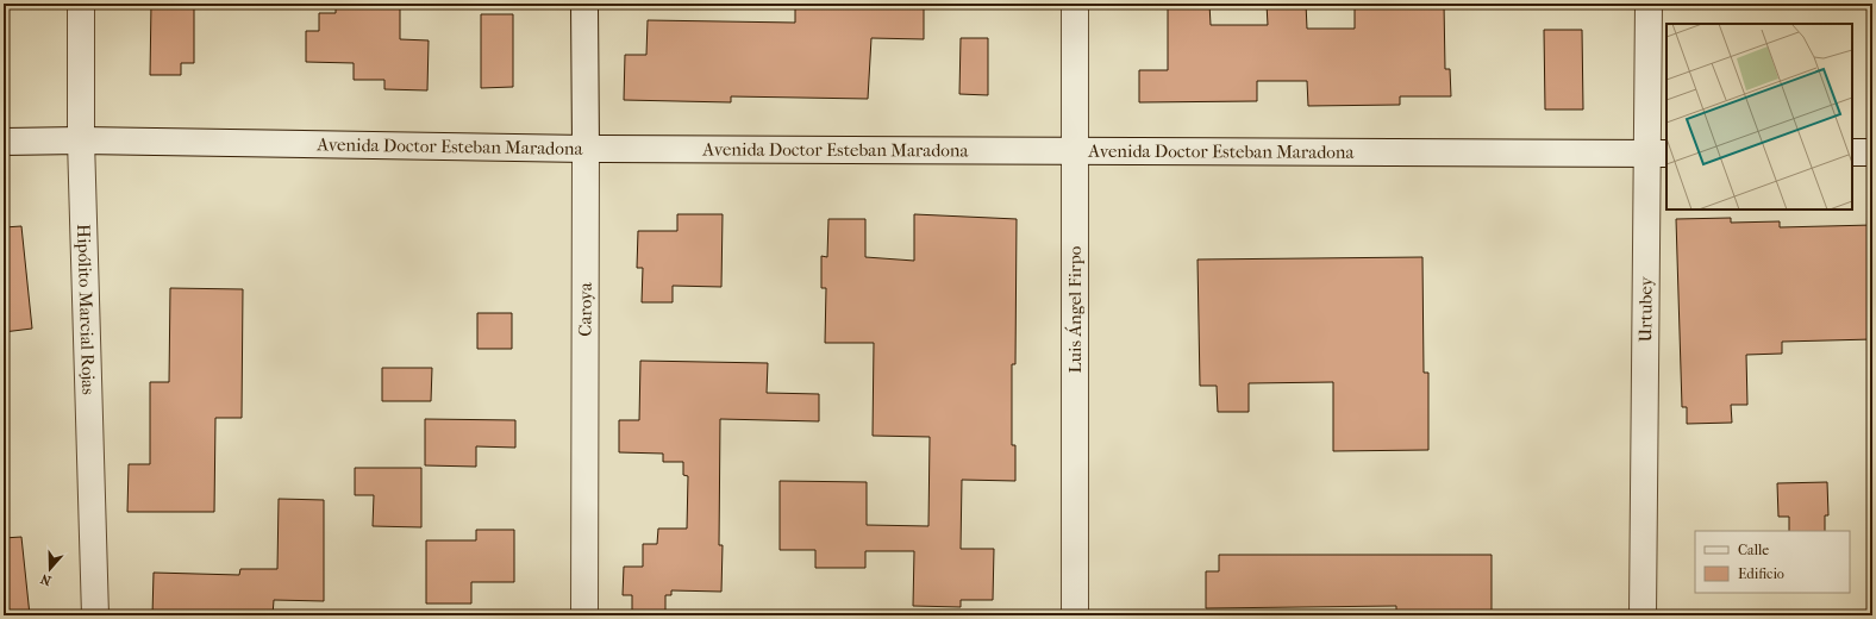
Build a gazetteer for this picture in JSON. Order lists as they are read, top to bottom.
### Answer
{
  "streets": {
    "street": [
      "Avenida Doctor Esteban Maradona",
      "Hipólito Marcial Rojas",
      "Caroya",
      "Luis Ángel Firpo",
      "Urtubey"
    ]
  },
  "crossings": [
    ["Avenida Doctor Esteban Maradona", "Hipólito Marcial Rojas"],
    ["Avenida Doctor Esteban Maradona", "Caroya"],
    ["Avenida Doctor Esteban Maradona", "Luis Ángel Firpo"],
    ["Avenida Doctor Esteban Maradona", "Urtubey"]
  ],
  "legend": ["Calle", "Edificio"],
  "north": "bottom"
}
